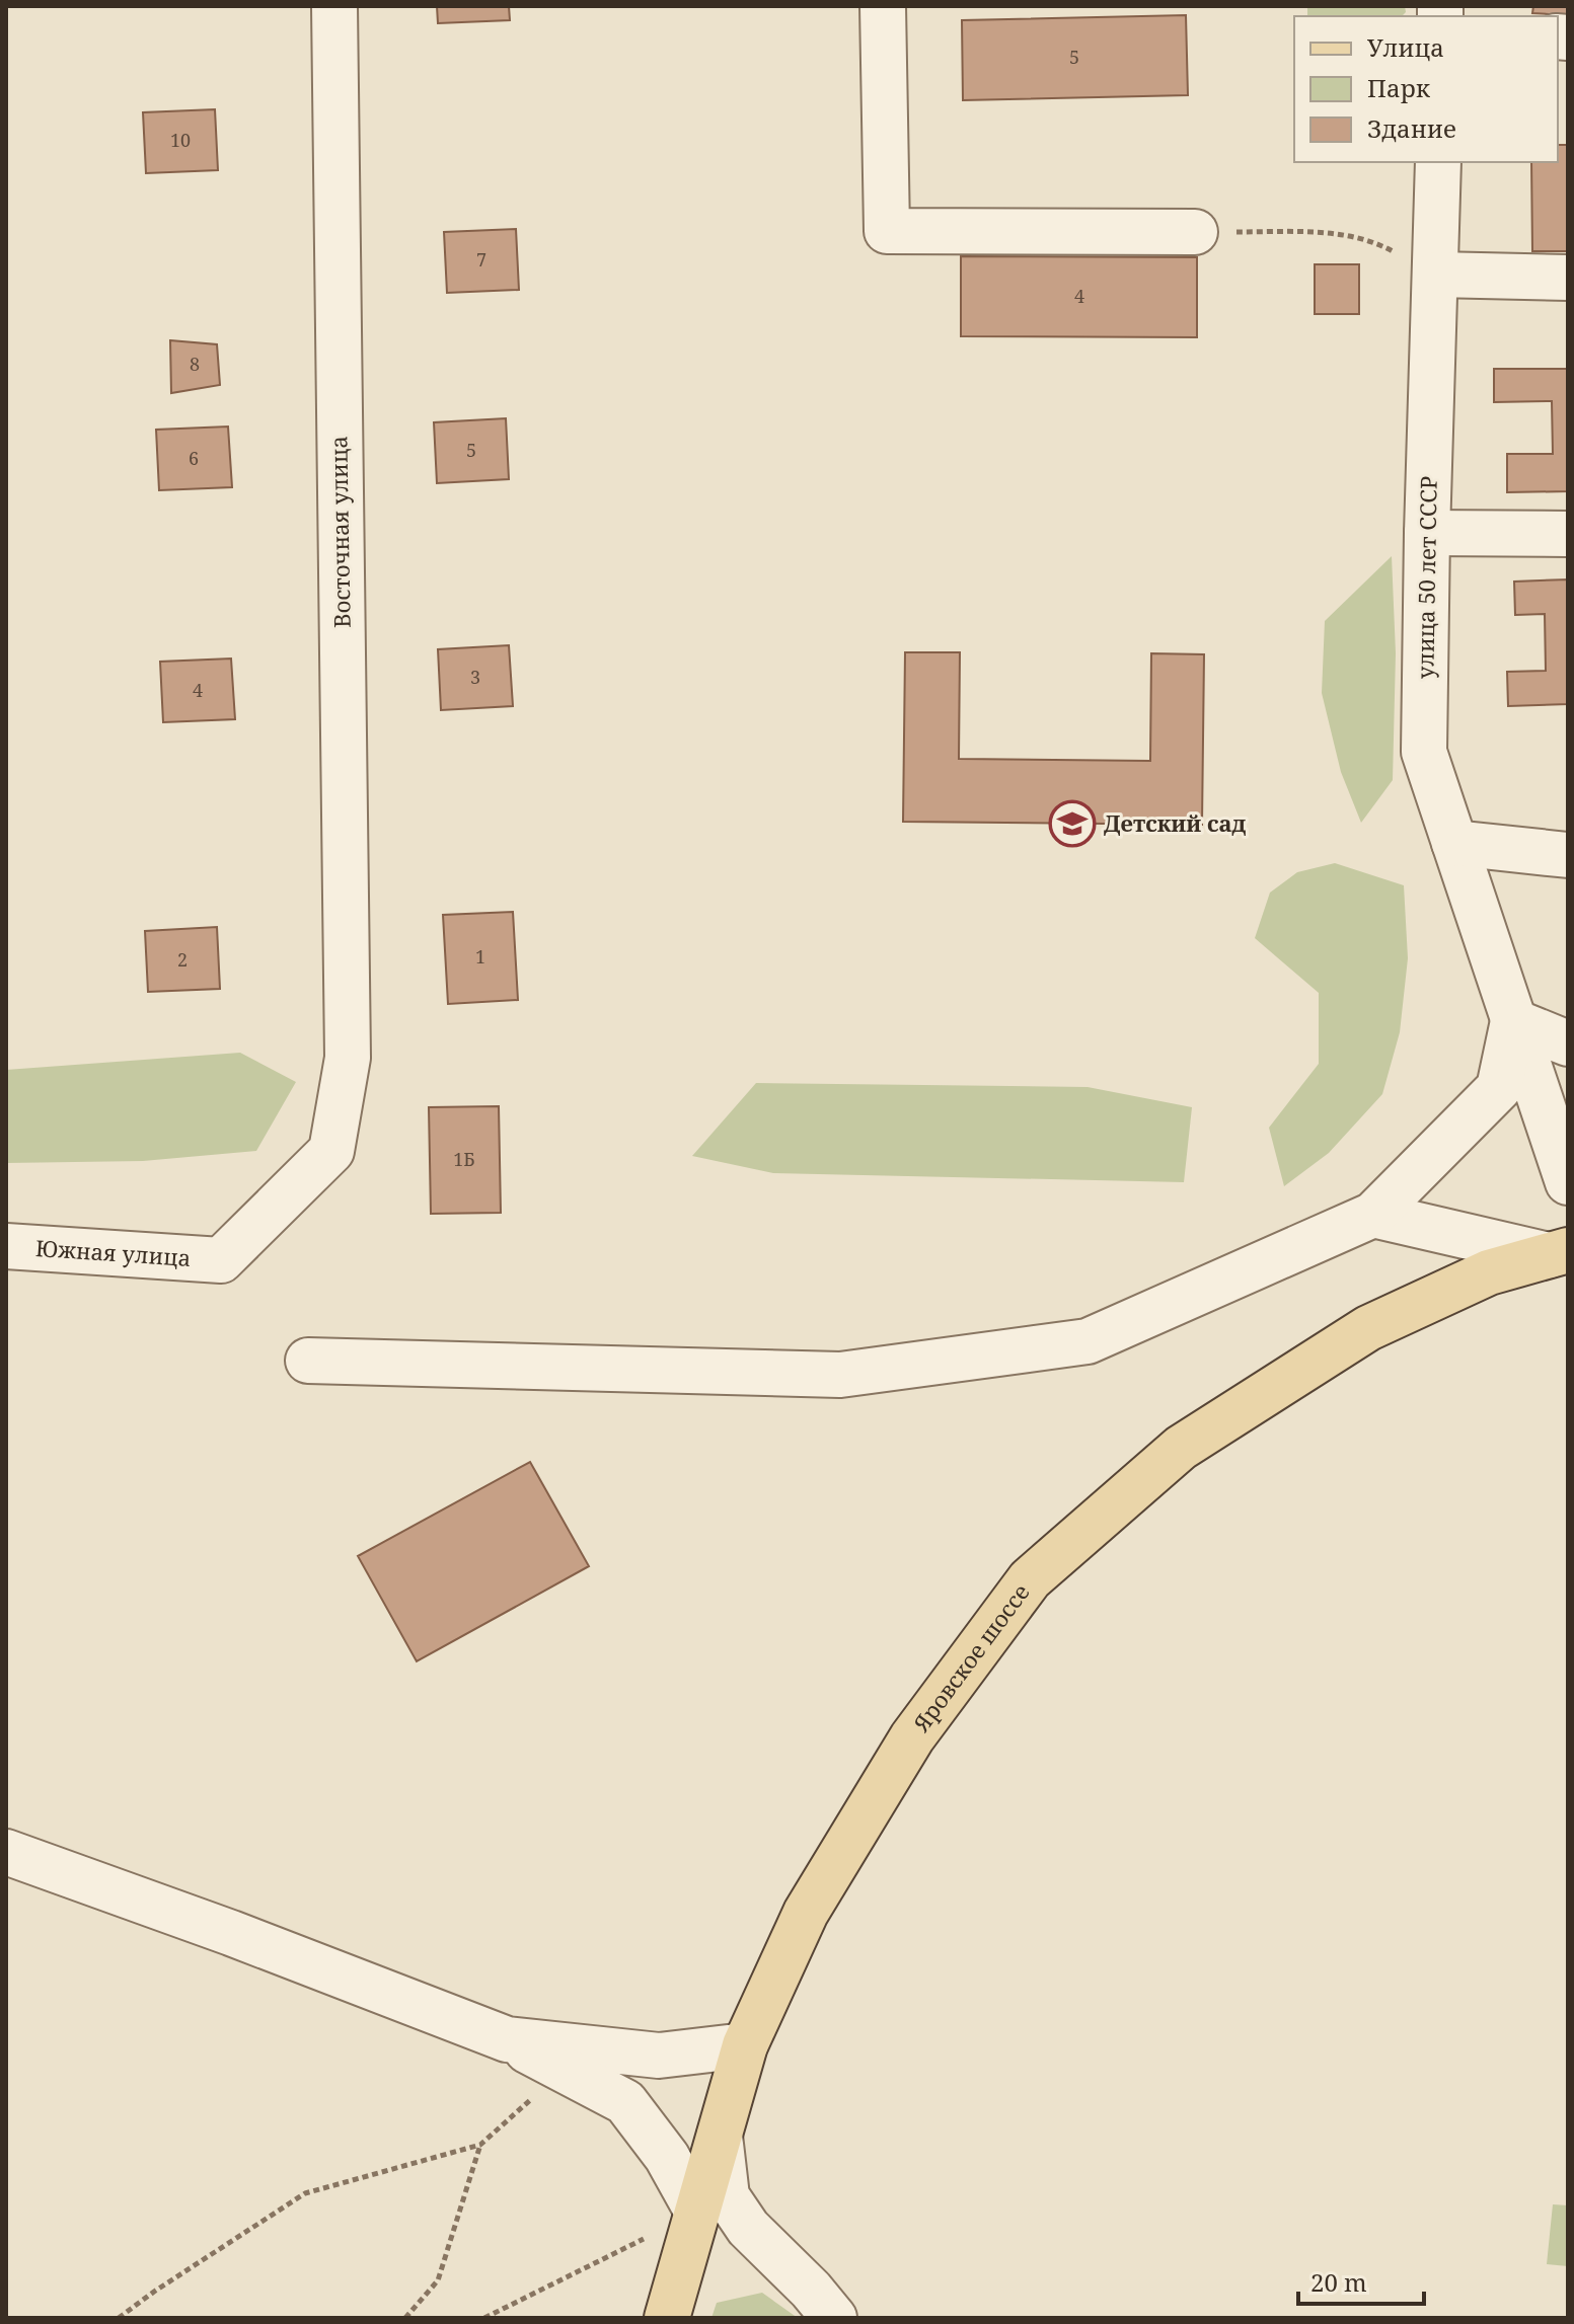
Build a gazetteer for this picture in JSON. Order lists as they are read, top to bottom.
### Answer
{
  "streets": {
    "main road": ["Яровское шоссе"],
    "street": ["Восточная улица", "улица 50 лет СССР", "Южная улица"]
  },
  "crossings": [
    ["Восточная улица", "Южная улица"]
  ],
  "places": {
    "school or university": ["Детский сад"]
  },
  "house_numbers": [
    "5",
    "10",
    "7",
    "4",
    "8",
    "5",
    "6",
    "3",
    "4",
    "1",
    "2",
    "1Б"
  ],
  "legend": ["Улица", "Парк", "Здание"],
  "scale_bar": "20 m"
}
